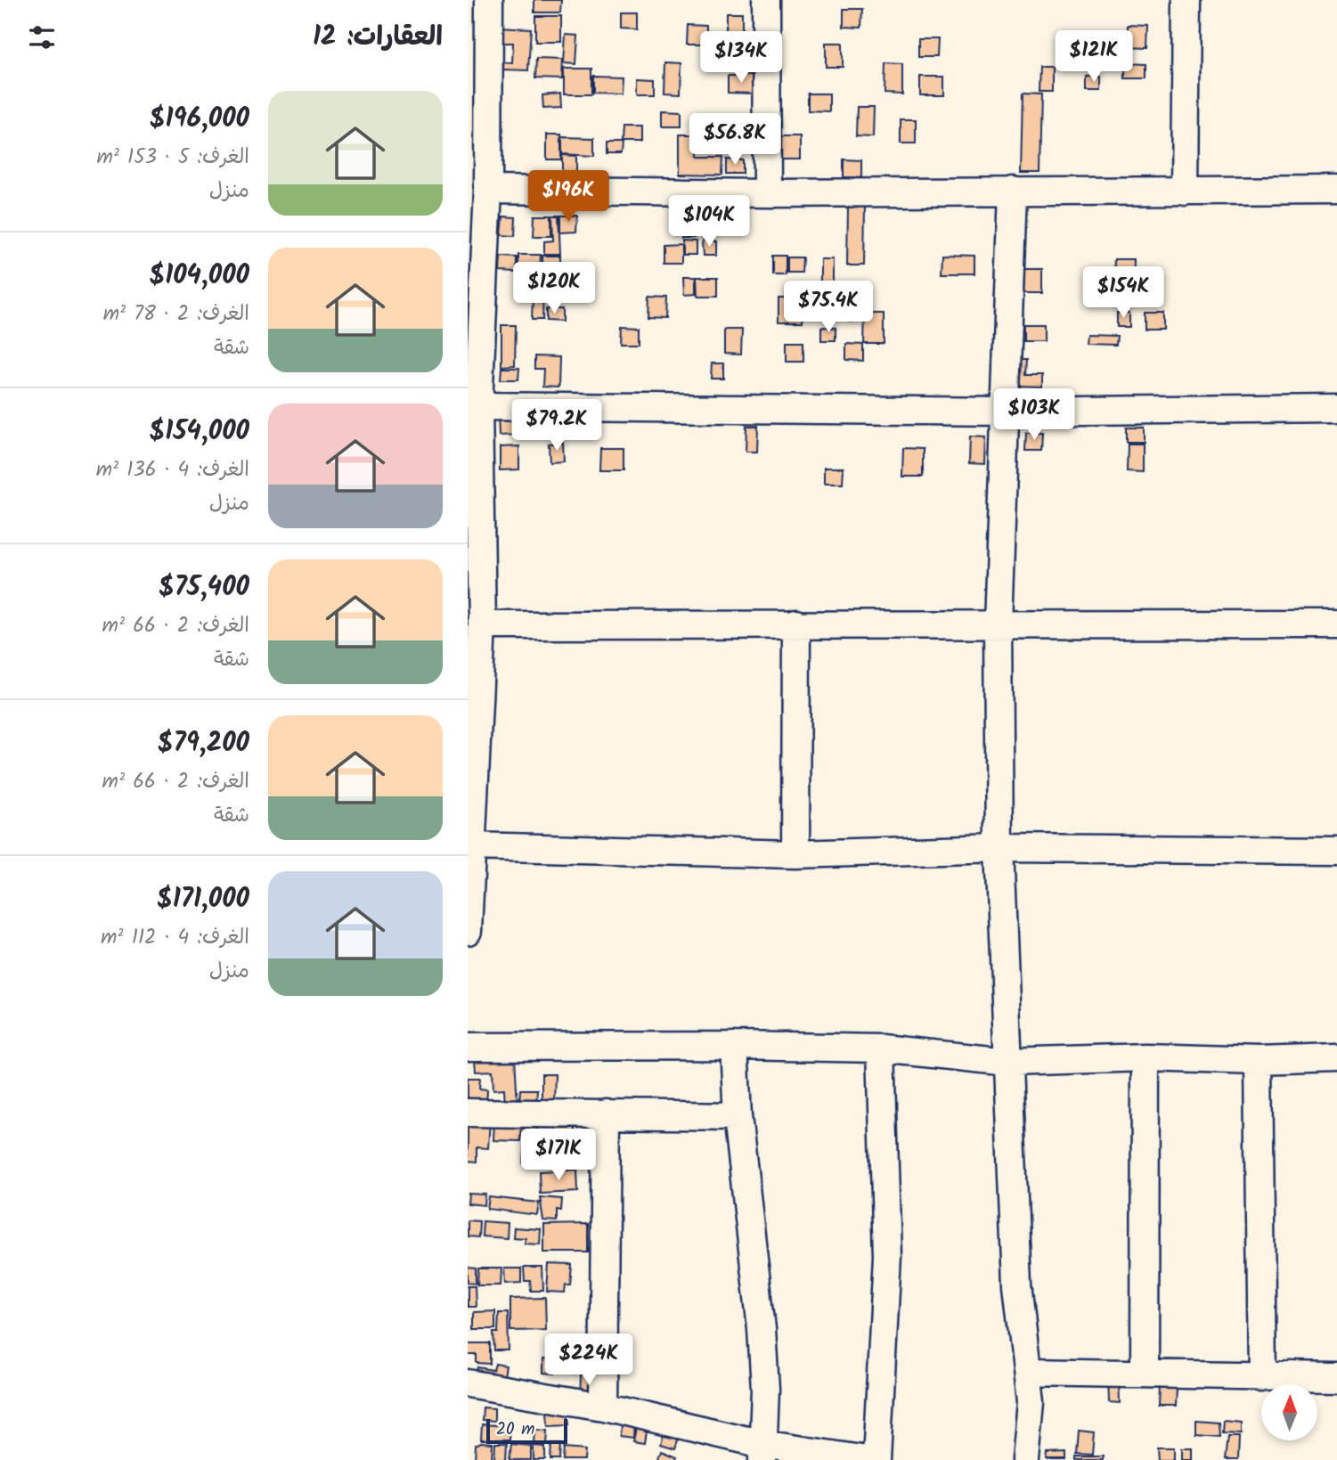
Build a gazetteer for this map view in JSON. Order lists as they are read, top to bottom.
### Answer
{
  "scale_bar": "20 m",
  "north": "top",
  "page": {
    "heading": "العقارات: 12",
    "price": [
      "$121K",
      "$134K",
      "$56.8K",
      "$196K",
      "$104K",
      "$120K",
      "$154K",
      "$75.4K",
      "$103K",
      "$79.2K",
      "$171K",
      "$224K"
    ],
    "list": [
      {
        "name": "$196,000",
        "note": "الغرف: 5 · 153 m² · منزل"
      },
      {
        "name": "$104,000",
        "note": "الغرف: 2 · 78 m² · شقة"
      },
      {
        "name": "$154,000",
        "note": "الغرف: 4 · 136 m² · منزل"
      },
      {
        "name": "$75,400",
        "note": "الغرف: 2 · 66 m² · شقة"
      },
      {
        "name": "$79,200",
        "note": "الغرف: 2 · 66 m² · شقة"
      },
      {
        "name": "$171,000",
        "note": "الغرف: 4 · 112 m² · منزل"
      }
    ],
    "scale": "20 m"
  }
}
